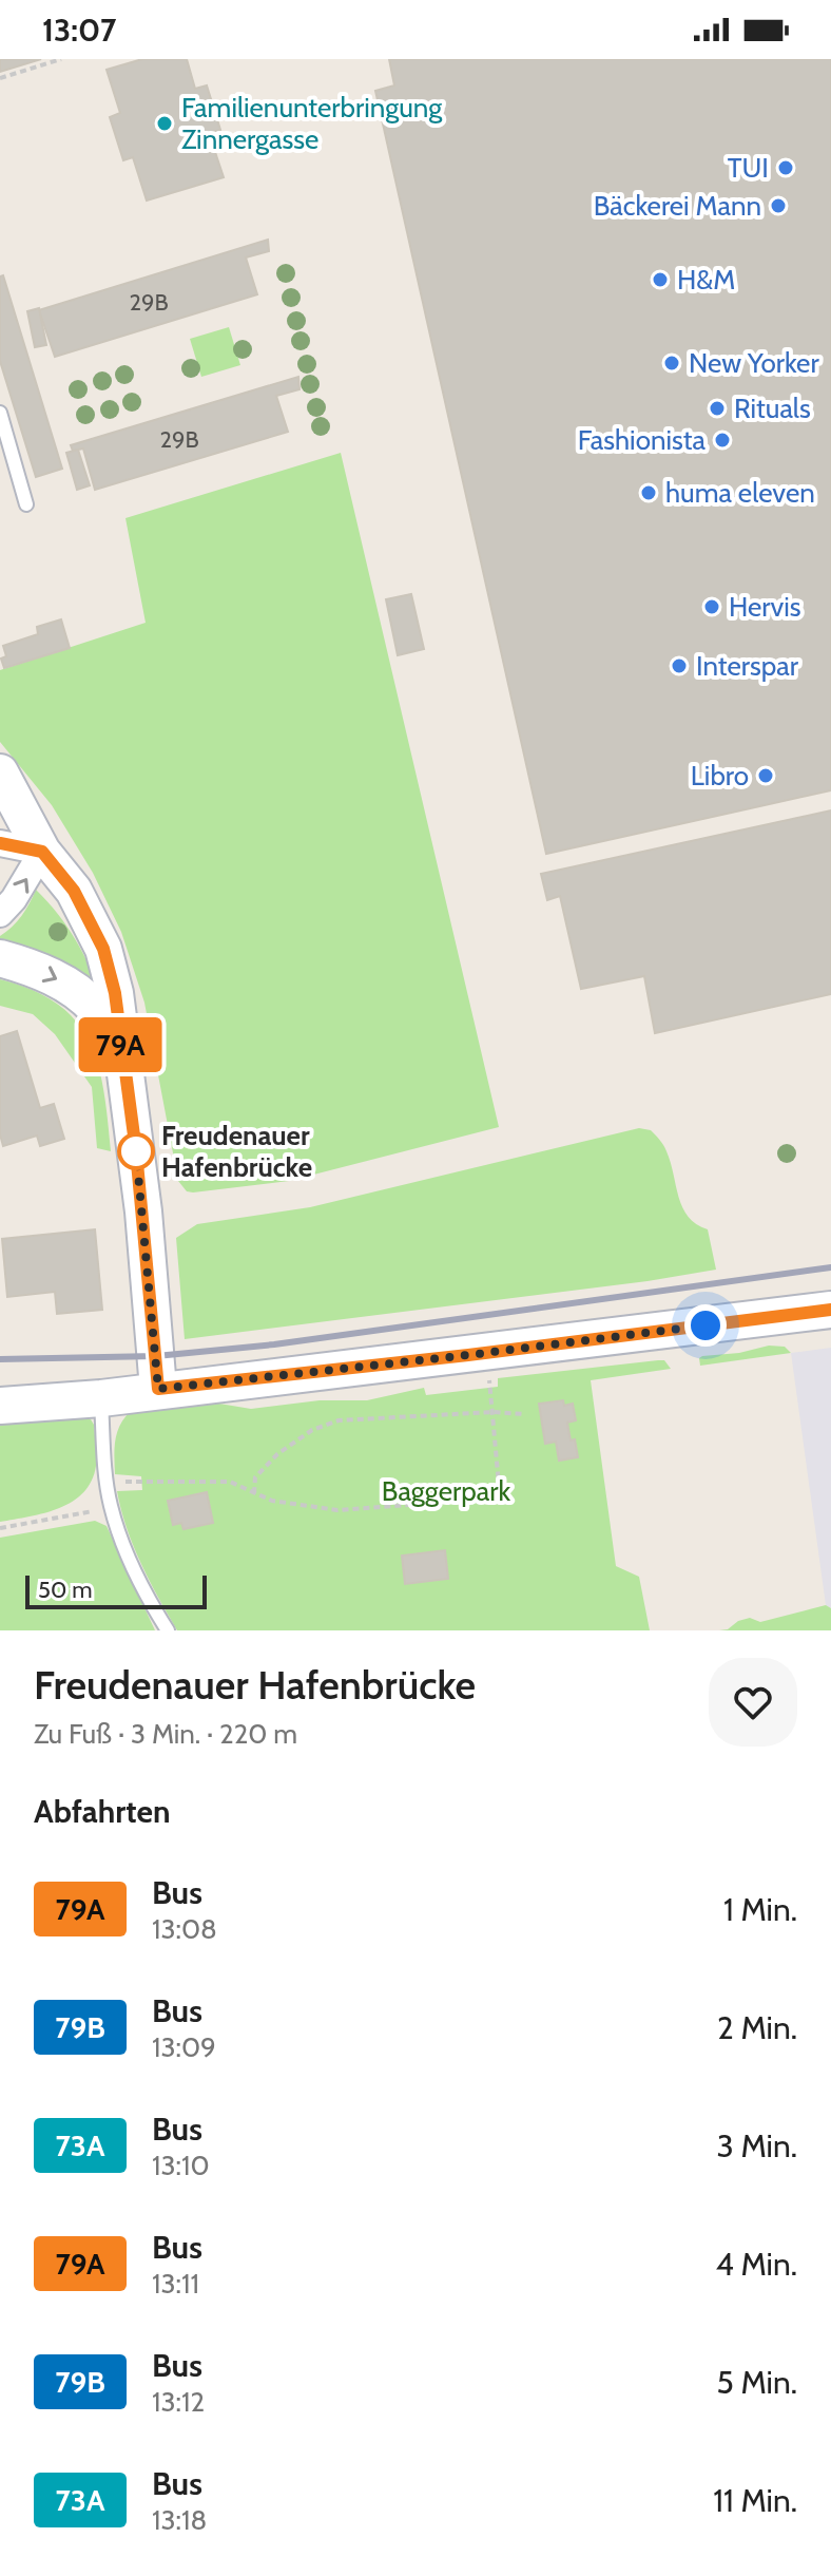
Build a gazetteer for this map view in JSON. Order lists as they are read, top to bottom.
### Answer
{
  "parks": ["Baggerpark"],
  "places": [
    "Familienunterbringung Zinnergasse",
    "TUI",
    "Bäckerei Mann",
    "H&M",
    "New Yorker",
    "Rituals",
    "Fashionista",
    "huma eleven",
    "Hervis",
    "Interspar",
    "Libro",
    "Freudenauer Hafenbrücke"
  ],
  "lines": ["bus line 79A"],
  "house_numbers": ["29B", "29B"],
  "scale_bar": "50 m",
  "page": {
    "status": "13:07",
    "on_map": "79A",
    "scale": "50 m",
    "heading": [
      ["Freudenauer Hafenbrücke", "Zu Fuß · 3 Min. · 220 m"],
      "Abfahrten"
    ],
    "list": [
      {
        "mark": "79A",
        "name": "Bus",
        "note": "13:08",
        "value": "1 Min."
      },
      {
        "mark": "79B",
        "name": "Bus",
        "note": "13:09",
        "value": "2 Min."
      },
      {
        "mark": "73A",
        "name": "Bus",
        "note": "13:10",
        "value": "3 Min."
      },
      {
        "mark": "79A",
        "name": "Bus",
        "note": "13:11",
        "value": "4 Min."
      },
      {
        "mark": "79B",
        "name": "Bus",
        "note": "13:12",
        "value": "5 Min."
      },
      {
        "mark": "73A",
        "name": "Bus",
        "note": "13:18",
        "value": "11 Min."
      }
    ]
  }
}
